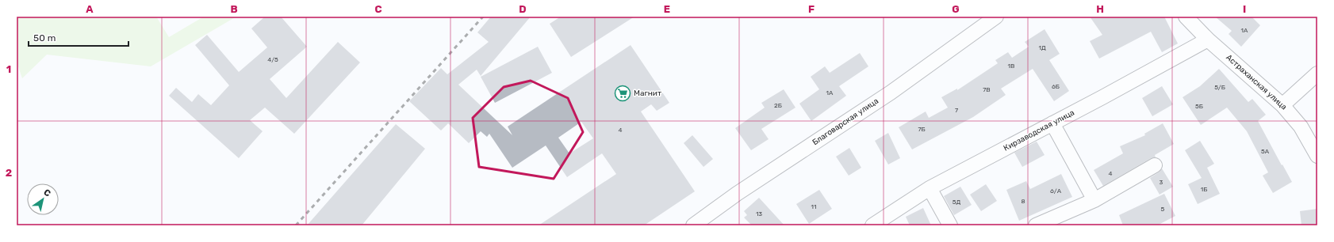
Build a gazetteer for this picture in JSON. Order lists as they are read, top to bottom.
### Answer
{
  "streets": {
    "street": ["Астраханская улица", "Благоварская улица", "Кирзаводская улица"]
  },
  "crossings": [
    ["Астраханская улица", "Кирзаводская улица"]
  ],
  "places": {
    "supermarket": ["Магнит"]
  },
  "house_numbers": [
    "1А",
    "1Д",
    "4/5",
    "1В",
    "6Б",
    "5/Б",
    "7В",
    "1А",
    "2Б",
    "5Б",
    "7",
    "7Б",
    "4",
    "5А",
    "4",
    "3",
    "1Б",
    "6/А",
    "8",
    "5Д",
    "11",
    "5",
    "13"
  ],
  "scale_bar": "50 m",
  "north": "top right",
  "grid": {
    "columns": [
      "A",
      "B",
      "C",
      "D",
      "E",
      "F",
      "G",
      "H",
      "I"
    ],
    "rows": ["1", "2"]
  }
}
